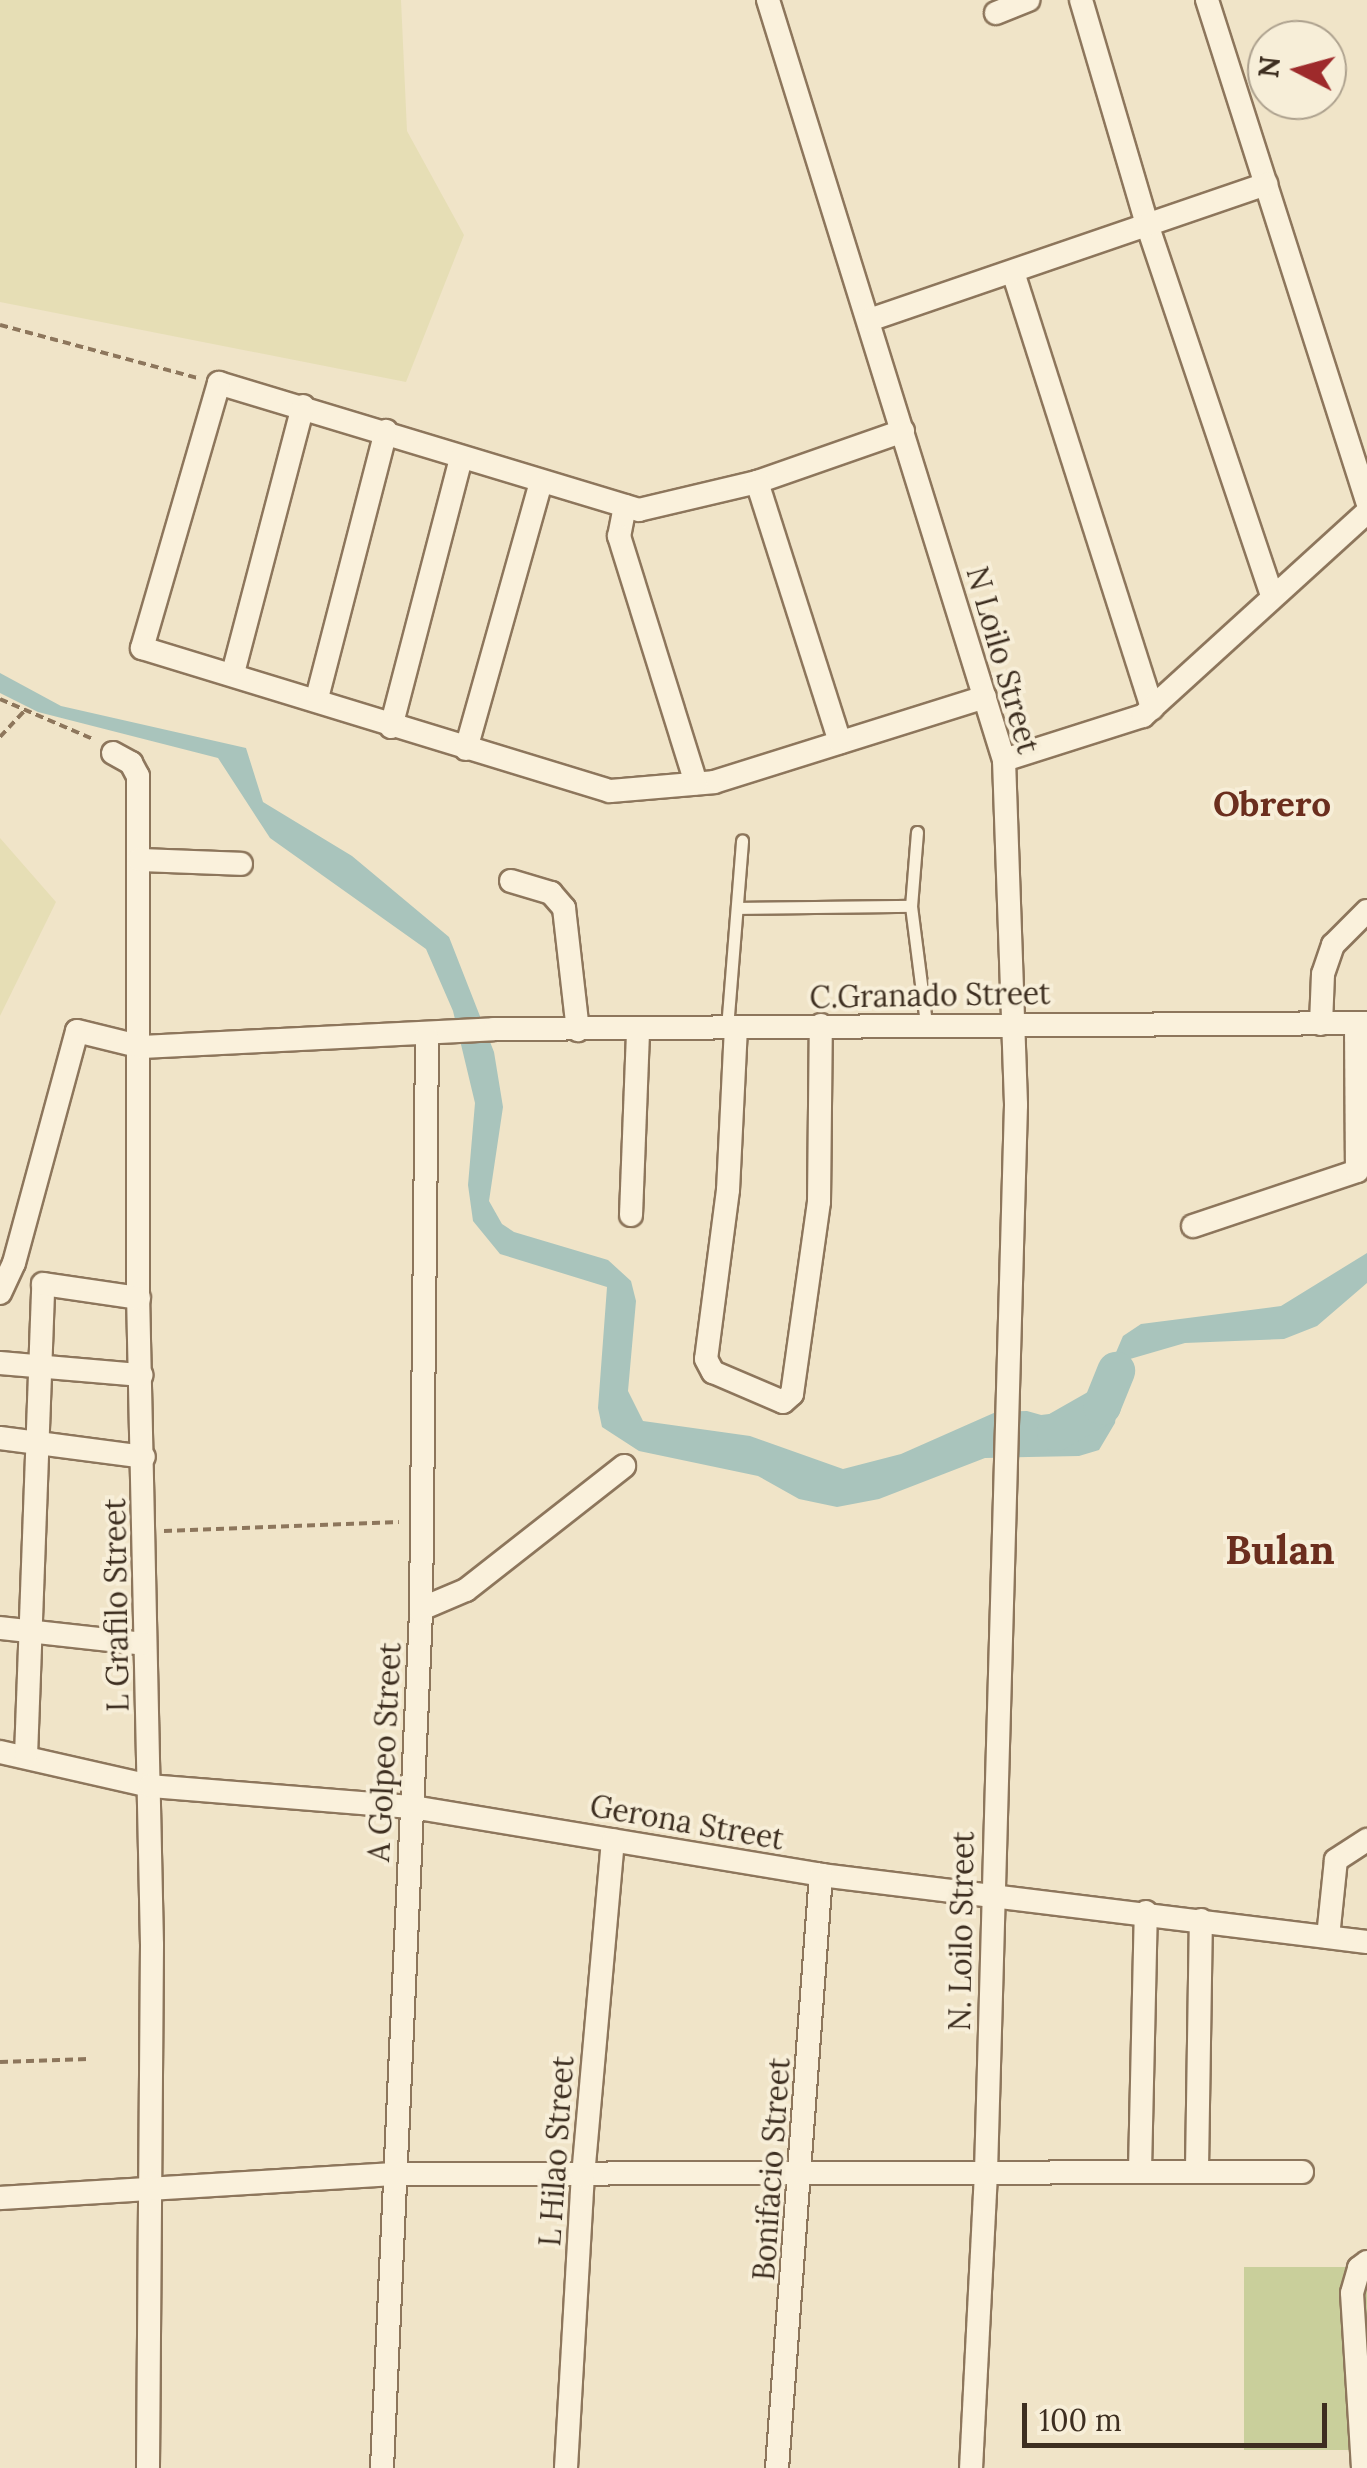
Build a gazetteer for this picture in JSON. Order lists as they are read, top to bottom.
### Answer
{
  "streets": {
    "street": [
      "N Loilo Street",
      "C.Granado Street",
      "L Grafilo Street",
      "A Golpeo Street",
      "Gerona Street",
      "N. Loilo Street",
      "L Hilao Street",
      "Bonifacio Street"
    ]
  },
  "crossings": [
    ["N Loilo Street", "C.Granado Street"],
    ["N Loilo Street", "N. Loilo Street"],
    ["C.Granado Street", "L Grafilo Street"],
    ["C.Granado Street", "A Golpeo Street"],
    ["L Grafilo Street", "Gerona Street"],
    ["A Golpeo Street", "Gerona Street"],
    ["Gerona Street", "N. Loilo Street"],
    ["Gerona Street", "L Hilao Street"],
    ["Gerona Street", "Bonifacio Street"]
  ],
  "districts": ["Obrero", "Bulan"],
  "scale_bar": "100 m",
  "north": "left"
}
